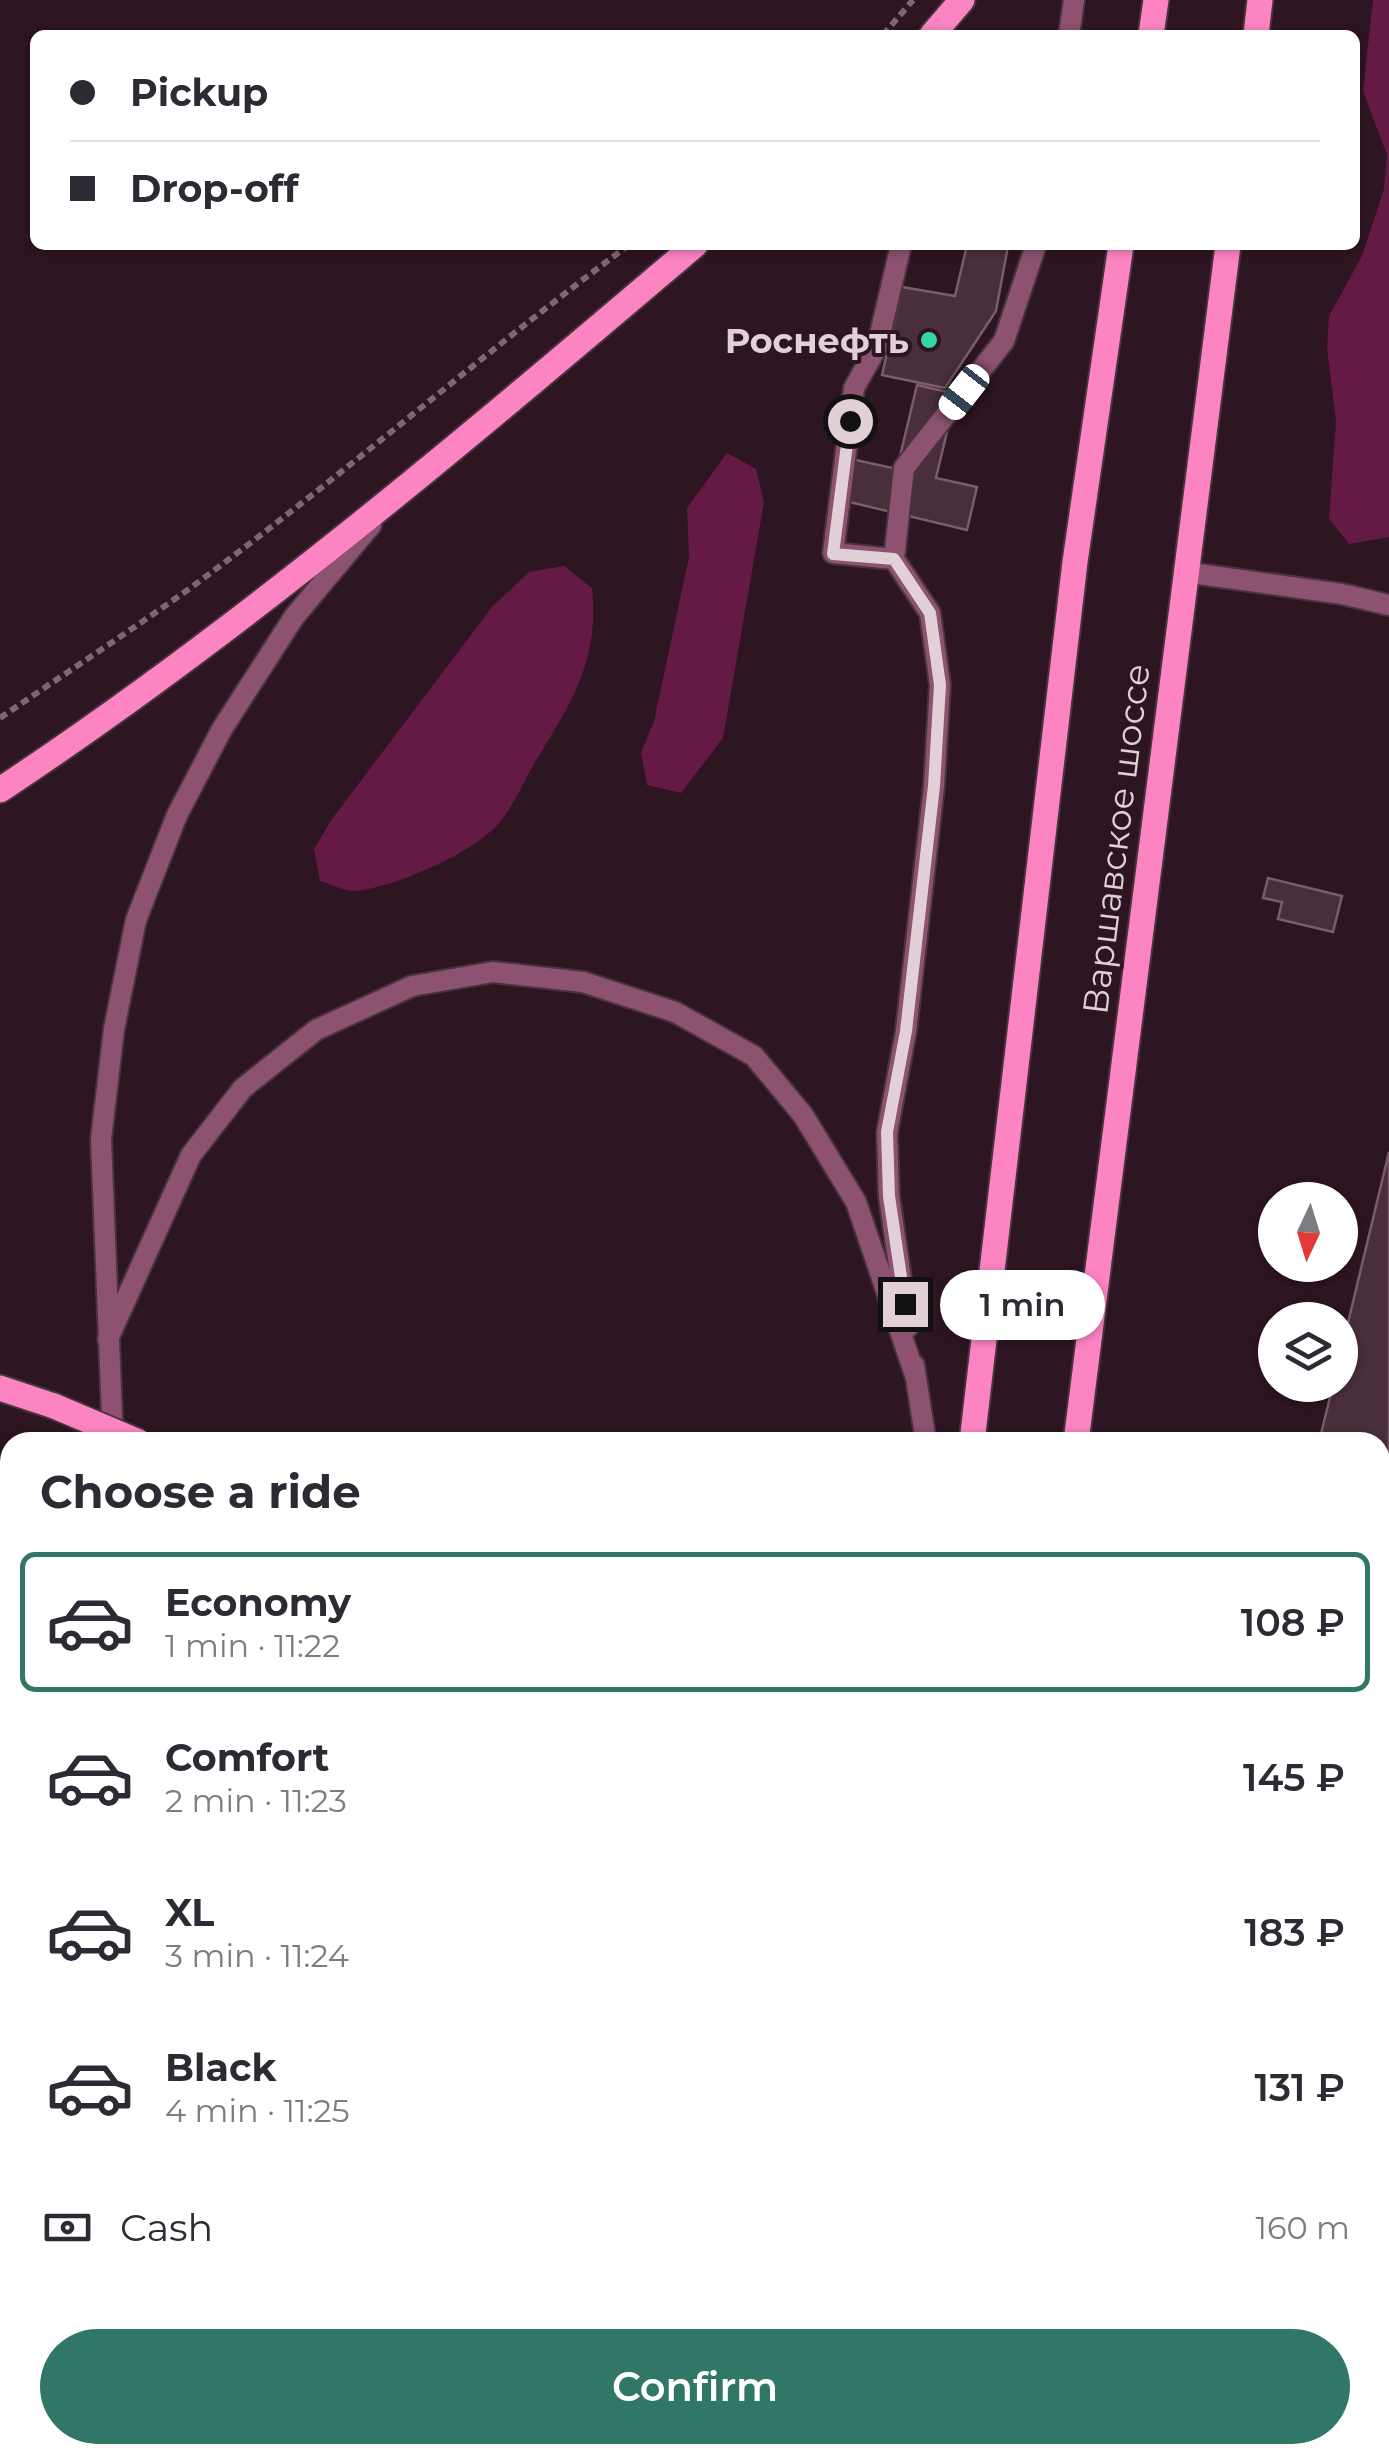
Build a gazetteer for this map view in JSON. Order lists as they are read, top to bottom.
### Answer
{
  "streets": {
    "main road": ["Варшавское шоссе"]
  },
  "places": ["Роснефть"],
  "north": "bottom",
  "page": {
    "banner": ["Pickup", "Drop-off"],
    "bubble": "1 min",
    "heading": "Choose a ride",
    "list": [
      {
        "name": "Economy",
        "note": "1 min · 11:22",
        "value": "108 ₽"
      },
      {
        "name": "Comfort",
        "note": "2 min · 11:23",
        "value": "145 ₽"
      },
      {
        "name": "XL",
        "note": "3 min · 11:24",
        "value": "183 ₽"
      },
      {
        "name": "Black",
        "note": "4 min · 11:25",
        "value": "131 ₽"
      }
    ],
    "pay": ["Cash", "160 m"],
    "buttons": "Confirm"
  }
}
